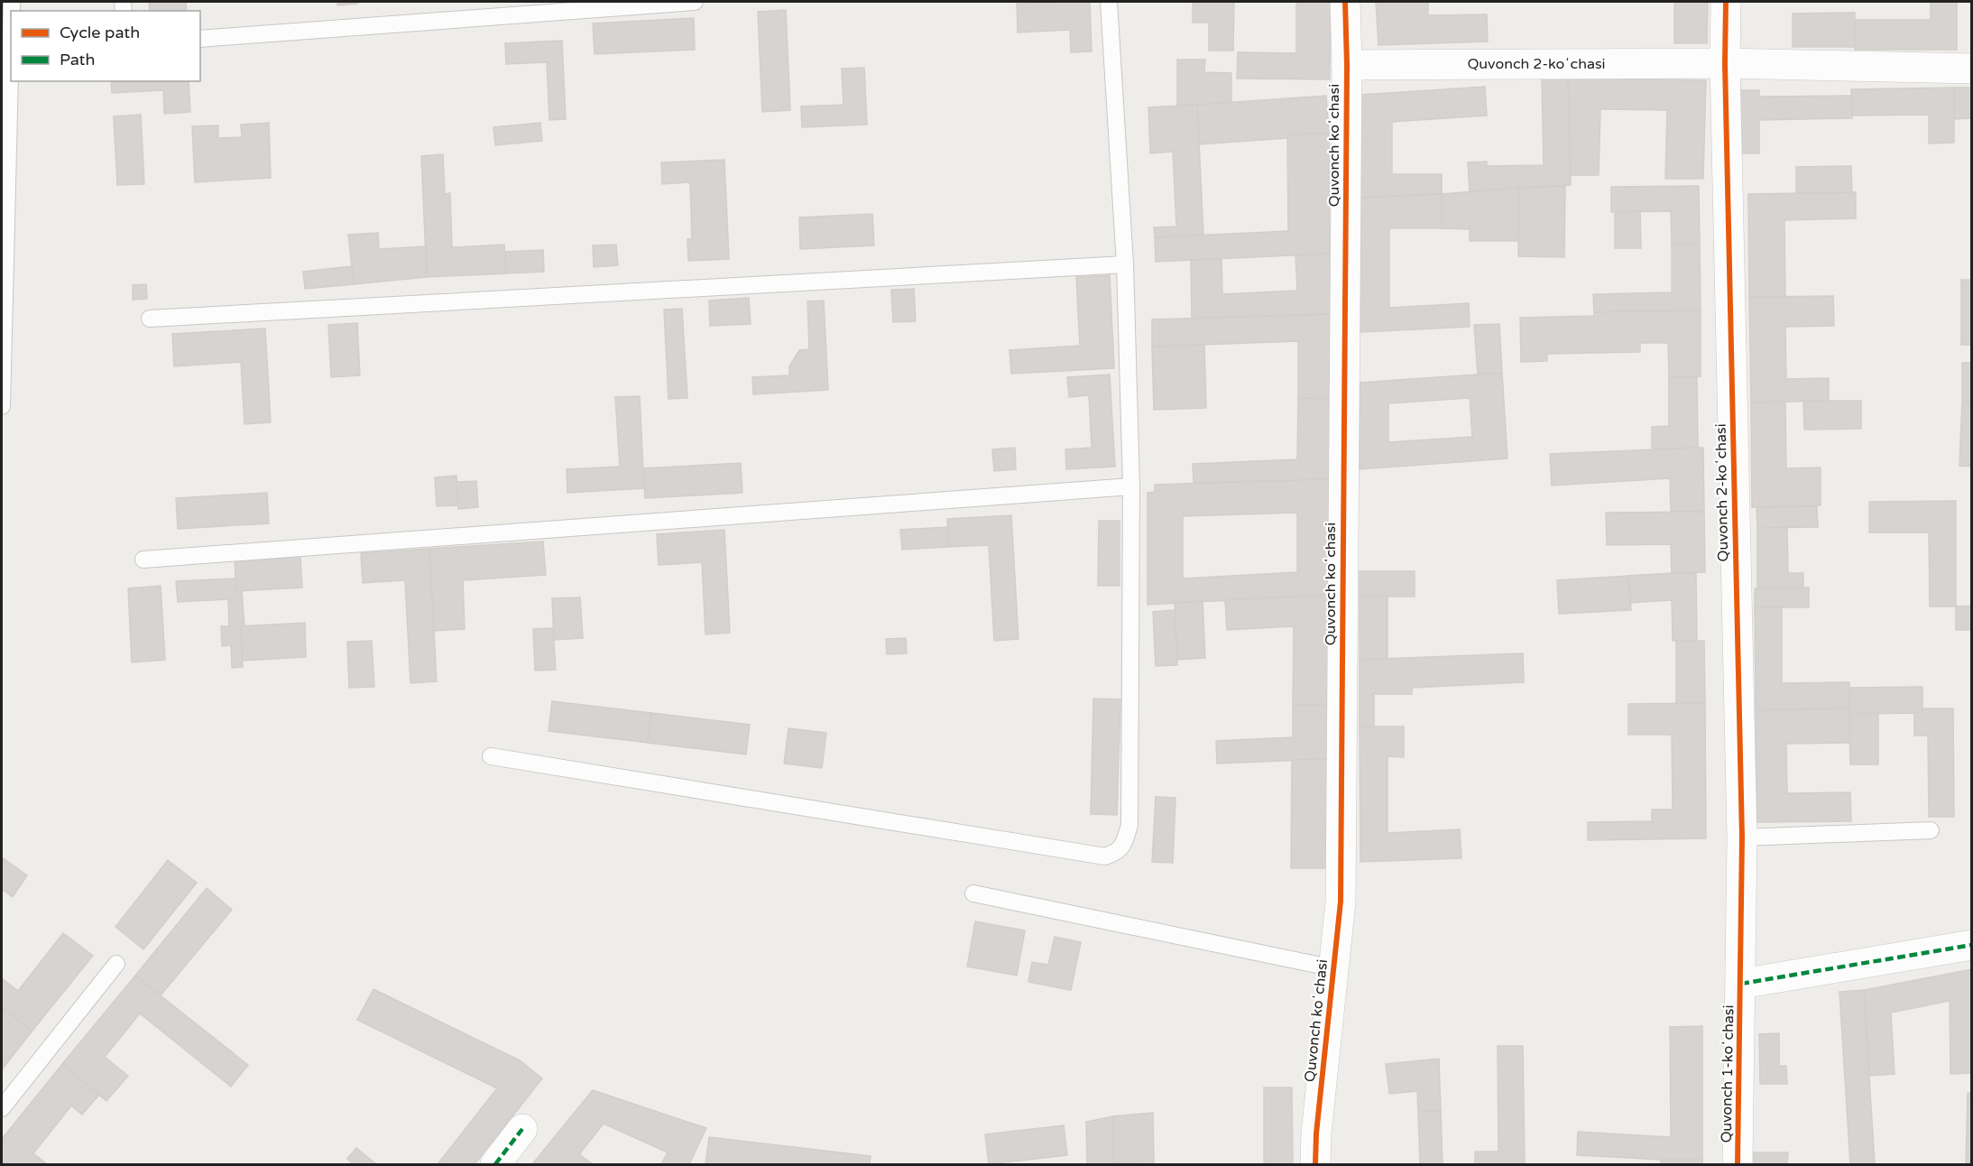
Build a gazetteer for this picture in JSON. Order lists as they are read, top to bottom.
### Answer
{
  "streets": {
    "street": ["Quvonch 2-koʻchasi", "Quvonch koʻchasi", "Quvonch 1-koʻchasi"]
  },
  "crossings": [
    ["Quvonch 2-koʻchasi", "Quvonch koʻchasi"],
    ["Quvonch 2-koʻchasi", "Quvonch 1-koʻchasi"]
  ],
  "legend": ["Cycle path", "Path"]
}
